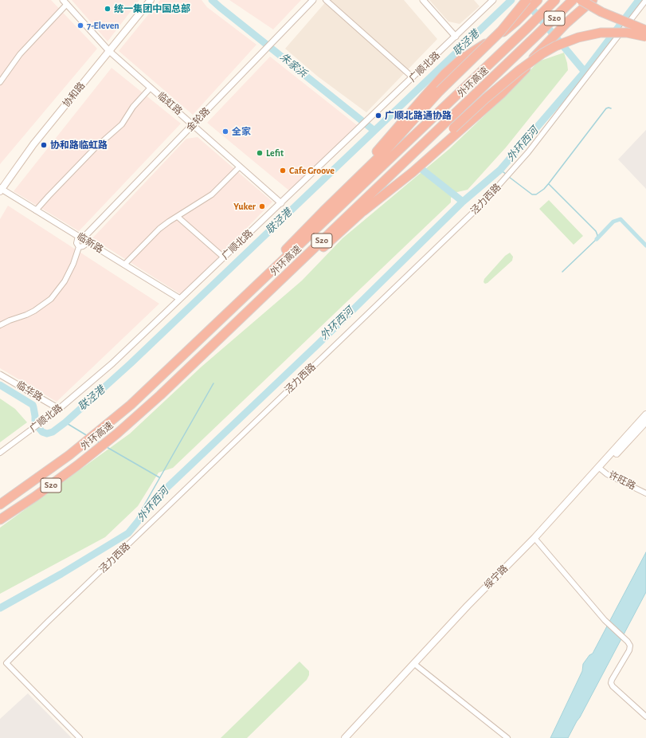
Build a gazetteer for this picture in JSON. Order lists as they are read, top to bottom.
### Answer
{
  "streets": {
    "highway": ["S20", "外环高速"],
    "main road": ["协和路", "绥宁路"],
    "street": [
      "广顺北路",
      "临虹路",
      "金轮路",
      "泾力西路",
      "临新路",
      "临华路",
      "许旺路"
    ]
  },
  "crossings": [
    ["广顺北路", "临虹路"],
    ["广顺北路", "临新路"],
    ["广顺北路", "临华路"],
    ["协和路", "临虹路"],
    ["协和路", "临新路"],
    ["临虹路", "金轮路"],
    ["金轮路", "临新路"],
    ["许旺路", "绥宁路"]
  ],
  "water": ["联泾港", "朱家浜", "外环西河"],
  "places": [
    "统一集团中国总部",
    "7-Eleven",
    "广顺北路通协路",
    "全家",
    "协和路临虹路",
    "Lefit",
    "Cafe Groove",
    "Yuker"
  ]
}
